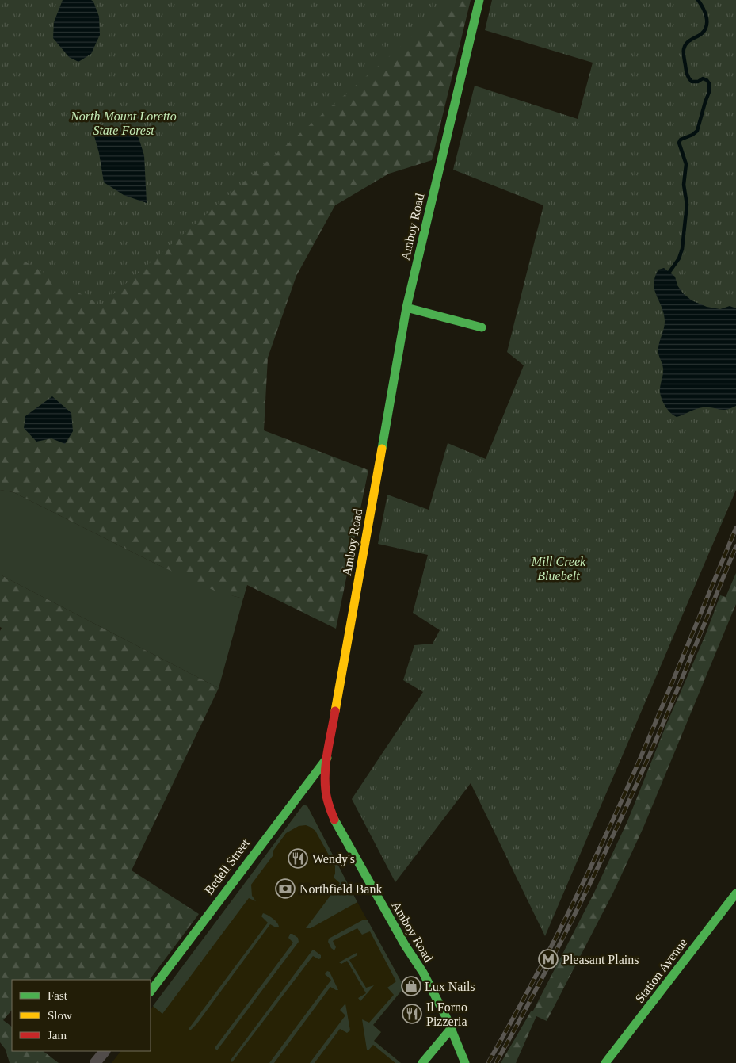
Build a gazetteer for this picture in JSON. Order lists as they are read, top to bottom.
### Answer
{
  "streets": {
    "main road": ["Amboy Road", "Bedell Street", "Station Avenue"]
  },
  "crossings": [
    ["Amboy Road", "Bedell Street"]
  ],
  "parks": ["North Mount Loretto State Forest", "Mill Creek Bluebelt"],
  "places": {
    "restaurant": ["Wendy's", "Il Forno Pizzeria"],
    "bank": ["Northfield Bank"],
    "metro station": ["Pleasant Plains"],
    "shop": ["Lux Nails"]
  },
  "legend": ["Fast", "Slow", "Jam"]
}
